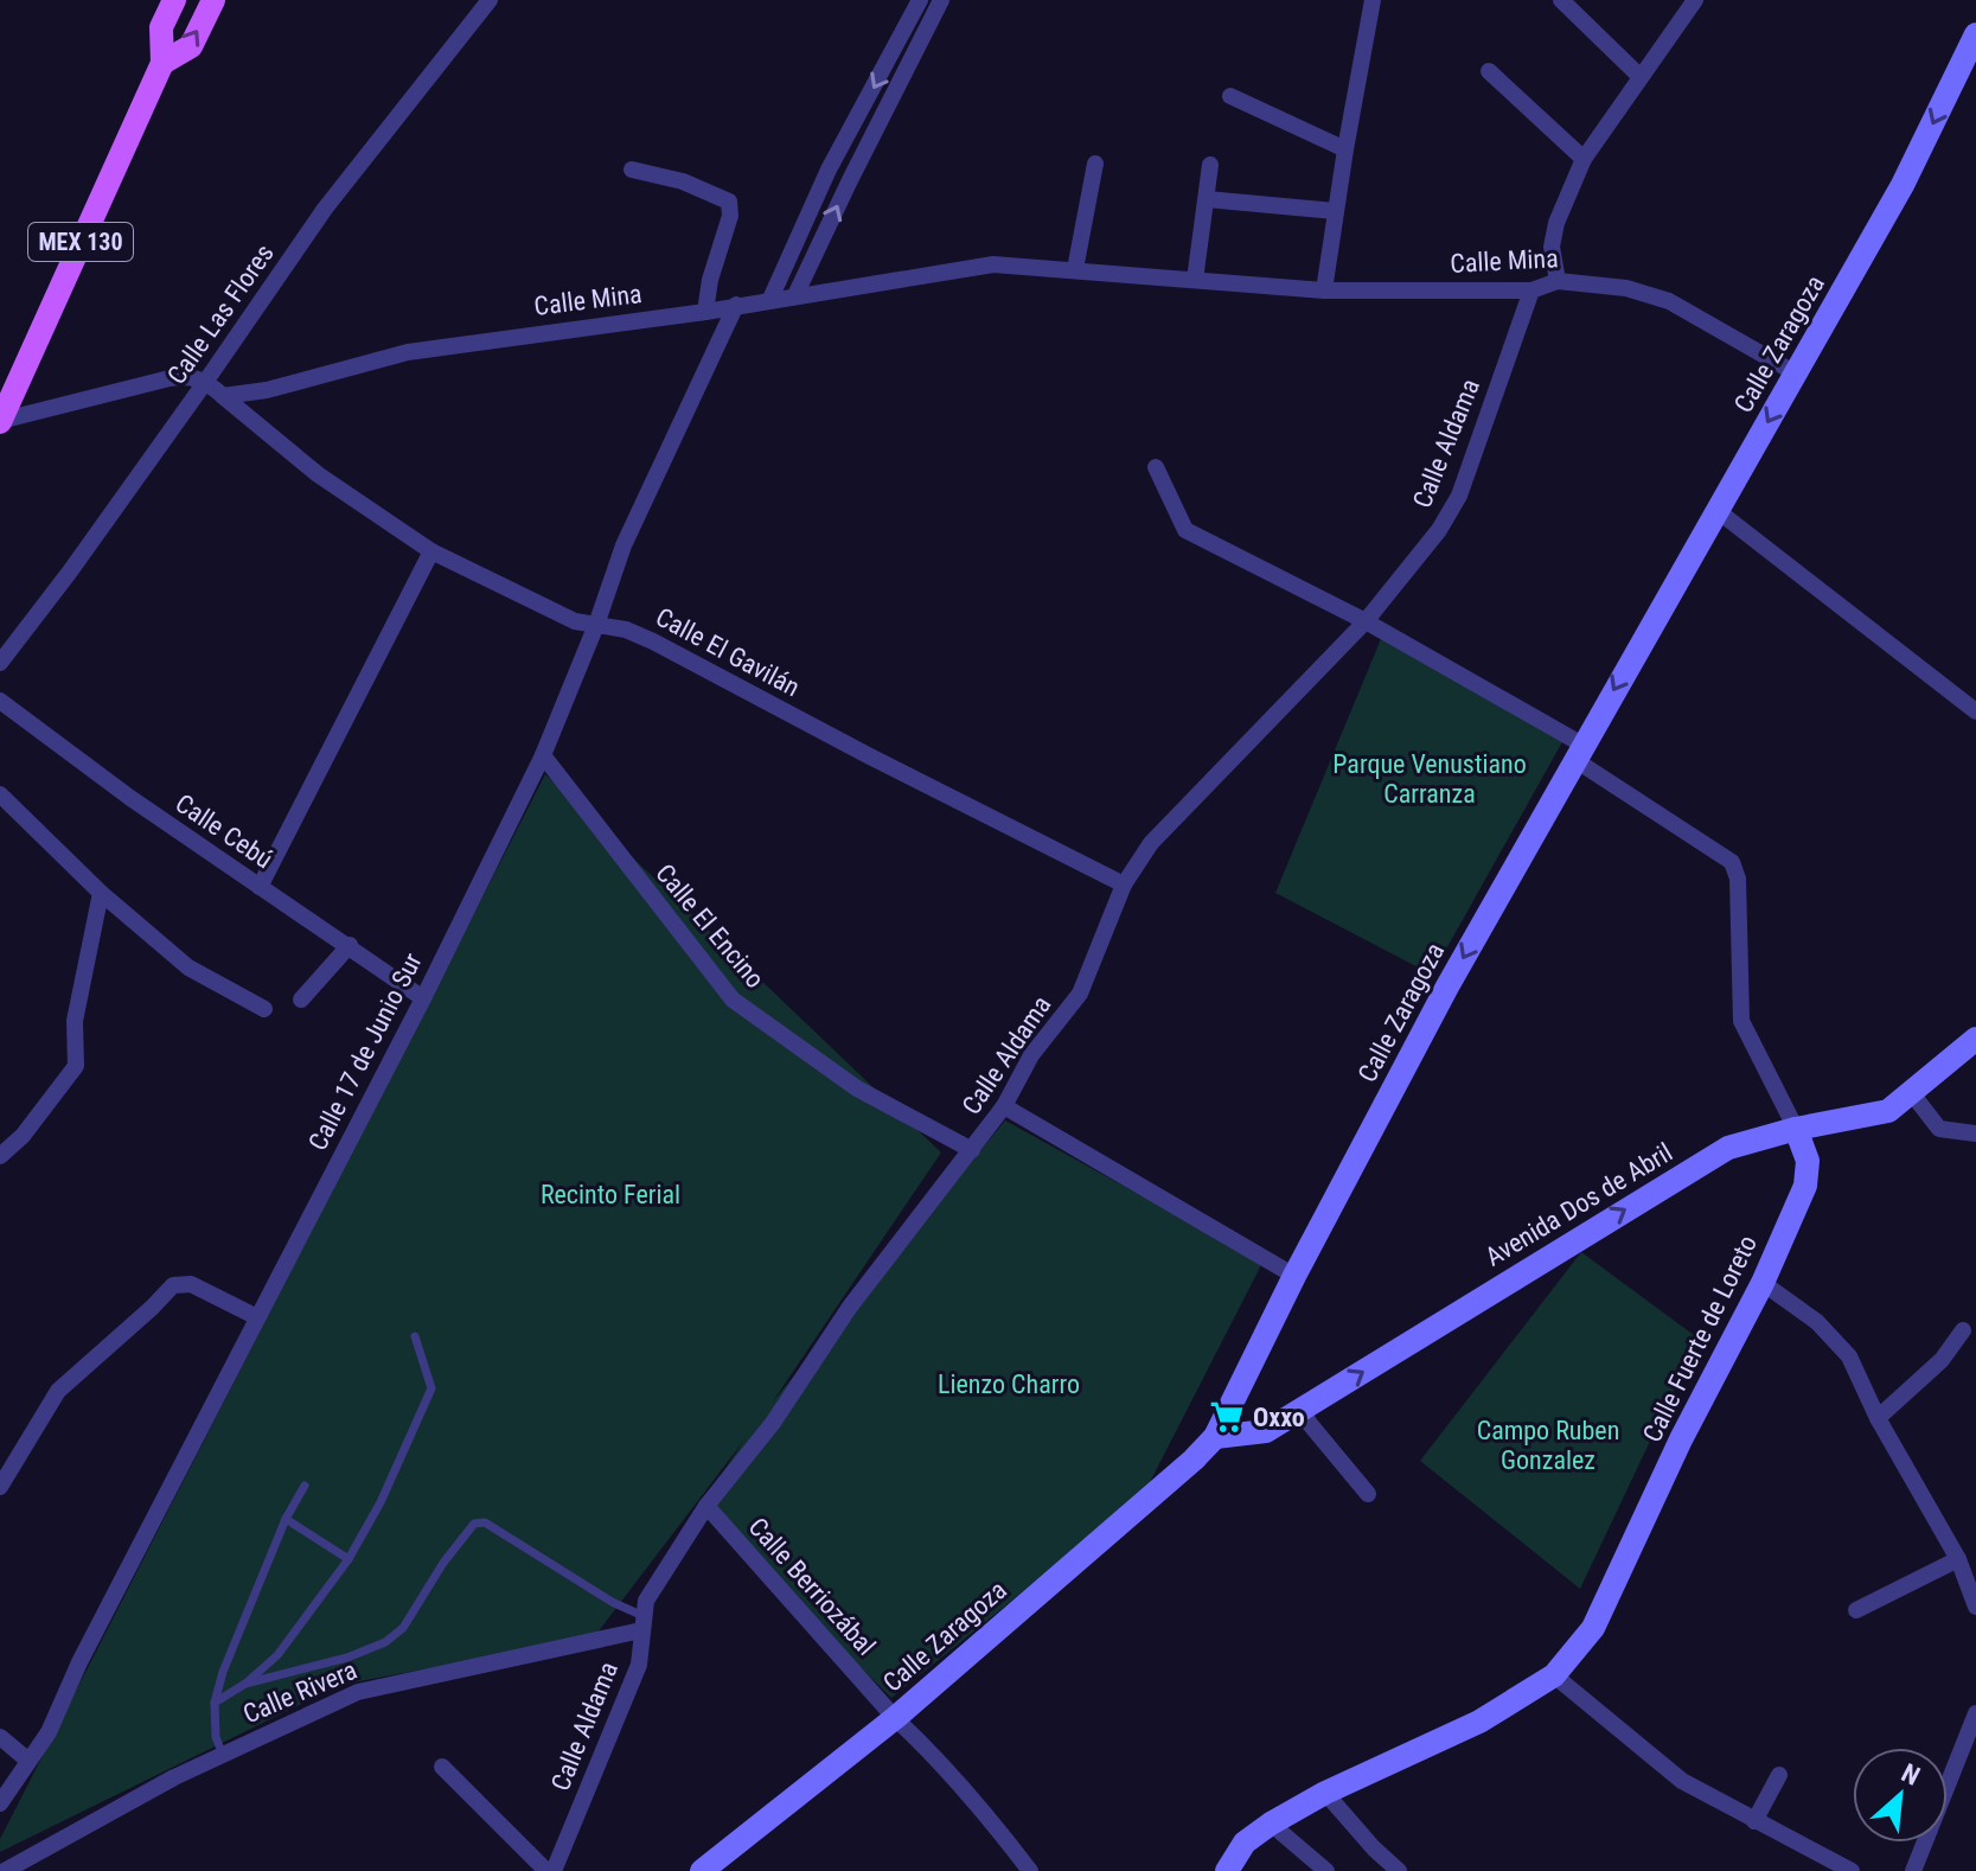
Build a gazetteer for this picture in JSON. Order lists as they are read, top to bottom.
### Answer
{
  "streets": {
    "main road": [
      "MEX 130",
      "Calle Zaragoza",
      "Avenida Dos de Abril",
      "Calle Fuerte de Loreto"
    ],
    "street": [
      "Calle Mina",
      "Calle Las Flores",
      "Calle Aldama",
      "Calle El Gavilán",
      "Calle Cebú",
      "Calle El Encino",
      "Calle 17 de Junio Sur",
      "Calle Berriozábal",
      "Calle Rivera"
    ]
  },
  "crossings": [
    ["Calle Mina", "Calle Zaragoza"],
    ["Calle Mina", "Calle Aldama"],
    ["Calle Mina", "Calle El Gavilán"],
    ["Calle Mina", "Calle 17 de Junio Sur"],
    ["Calle Zaragoza", "Avenida Dos de Abril"],
    ["Calle Zaragoza", "Calle Berriozábal"],
    ["Calle Aldama", "Calle El Gavilán"],
    ["Calle Aldama", "Calle El Encino"],
    ["Calle Aldama", "Calle Berriozábal"],
    ["Calle Aldama", "Calle Rivera"],
    ["Calle El Gavilán", "Calle 17 de Junio Sur"],
    ["Calle Cebú", "Calle 17 de Junio Sur"],
    ["Calle El Encino", "Calle 17 de Junio Sur"],
    ["Avenida Dos de Abril", "Calle Fuerte de Loreto"]
  ],
  "one_way": ["Calle Zaragoza", "Avenida Dos de Abril"],
  "parks": [
    "Parque Venustiano Carranza",
    "Recinto Ferial",
    "Lienzo Charro",
    "Campo Ruben Gonzalez"
  ],
  "places": {
    "supermarket": ["Oxxo"]
  },
  "north": "top right"
}
